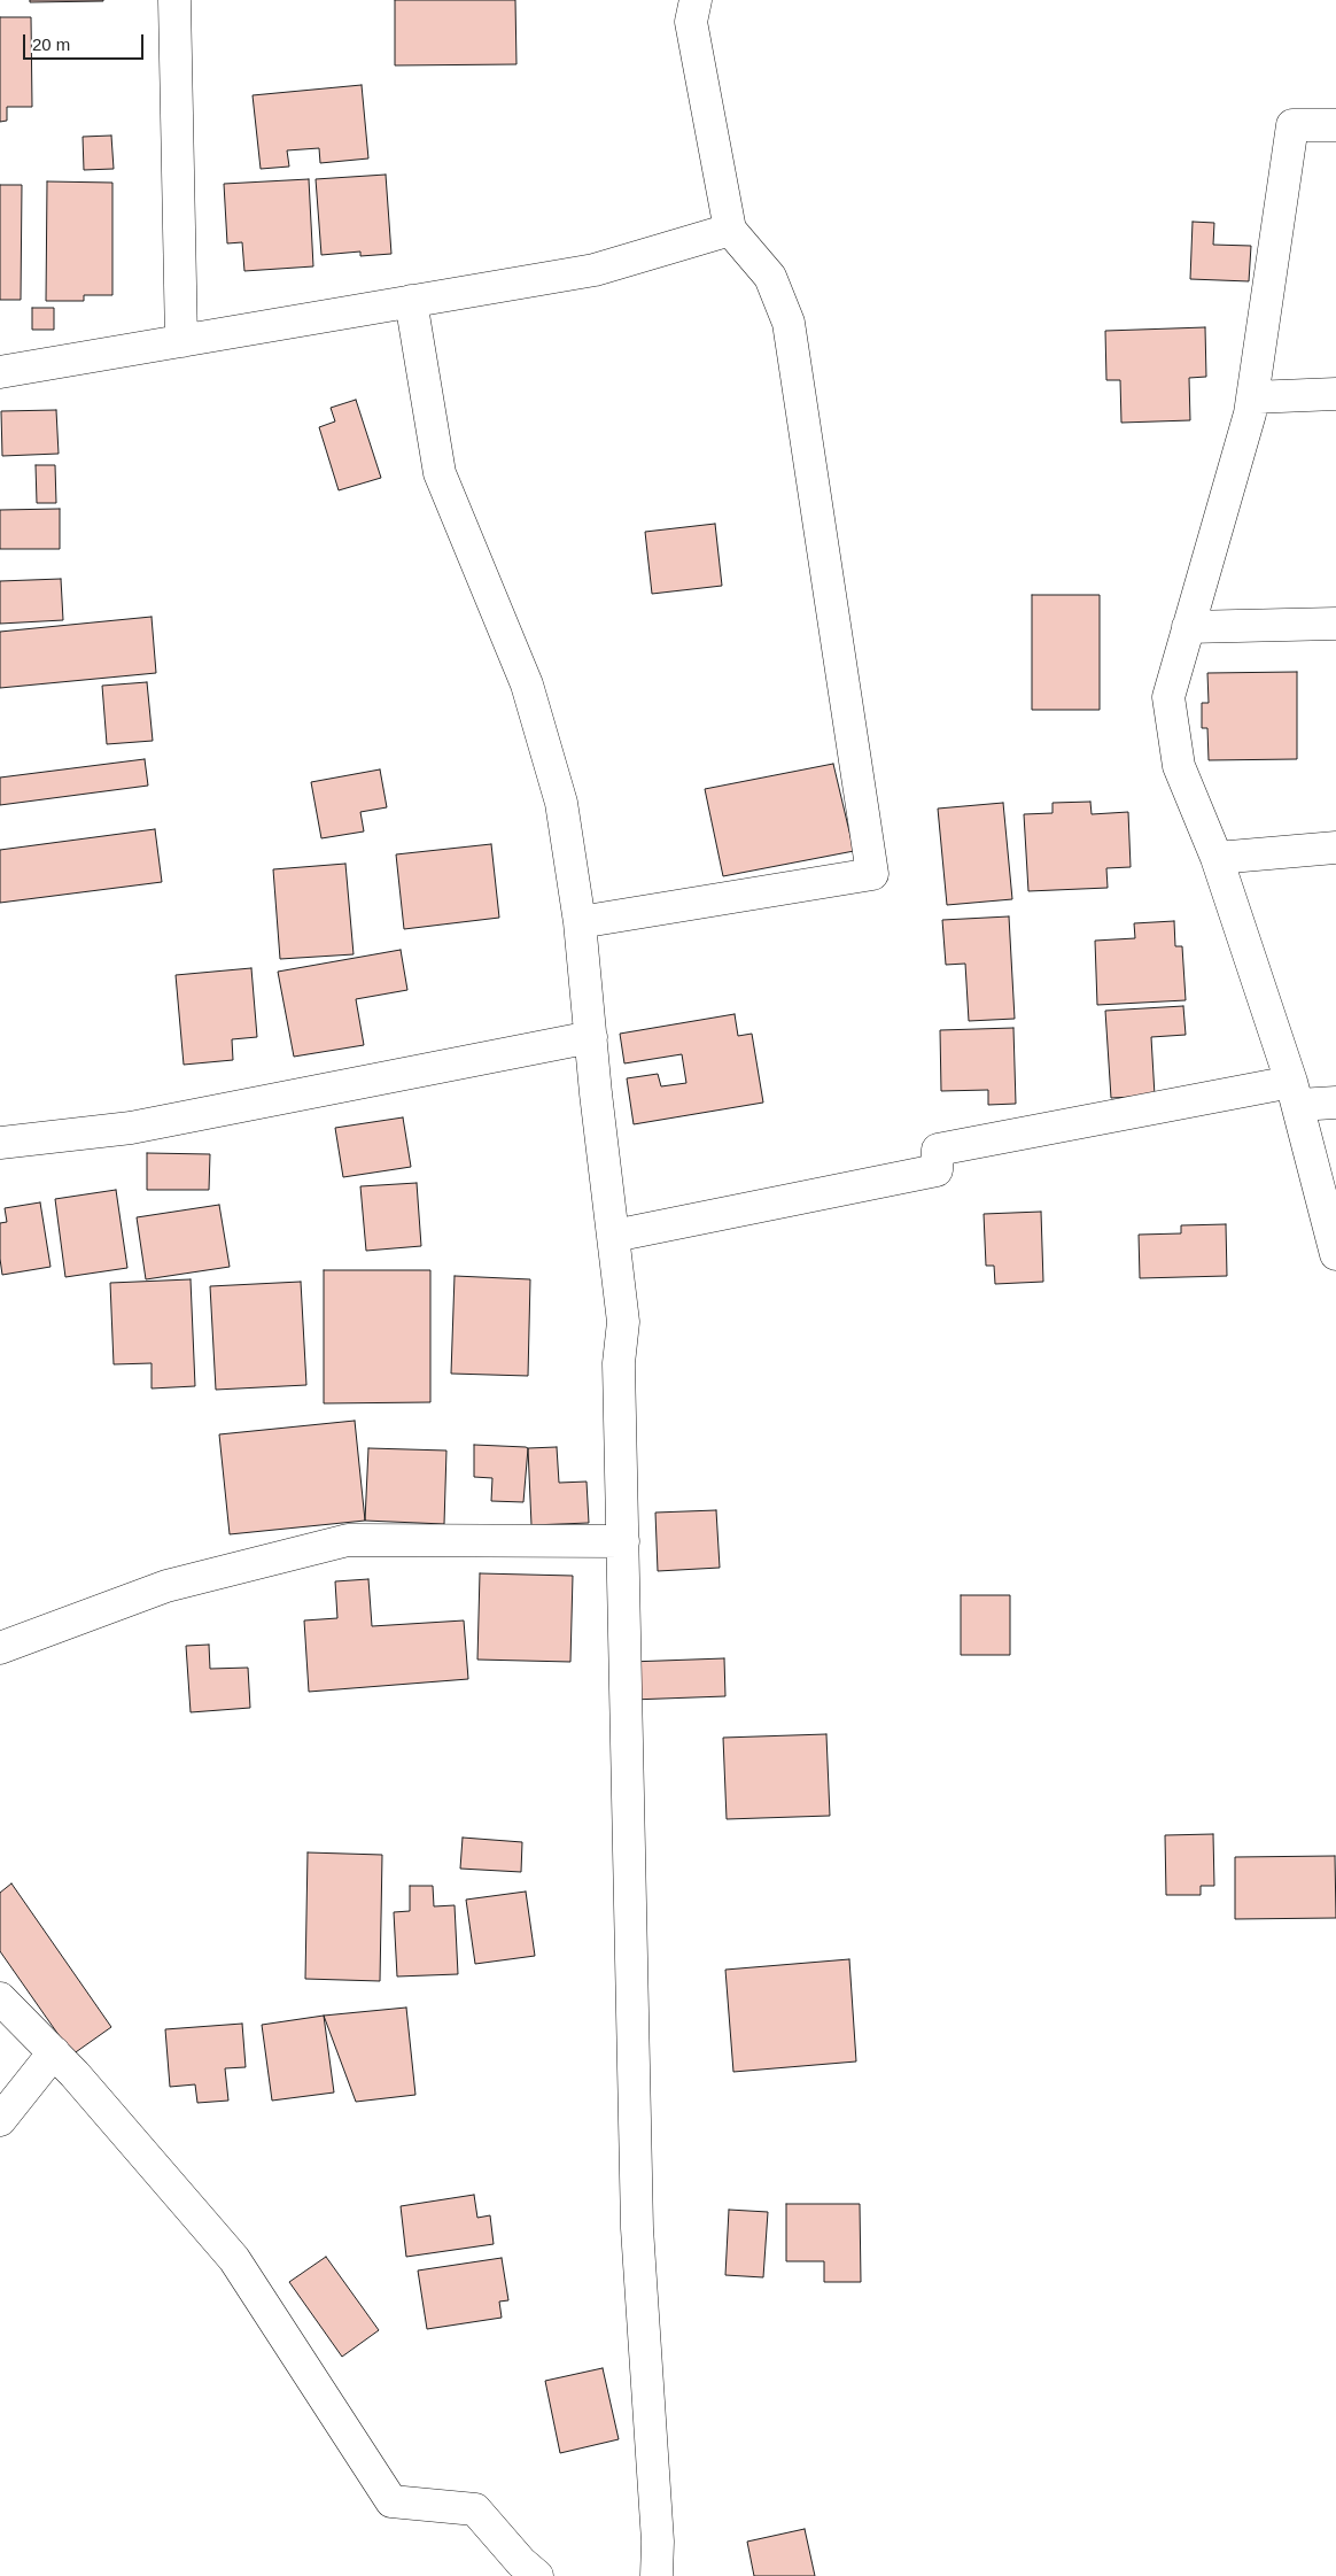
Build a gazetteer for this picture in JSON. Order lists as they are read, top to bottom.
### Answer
{
  "scale_bar": "20 m"
}
